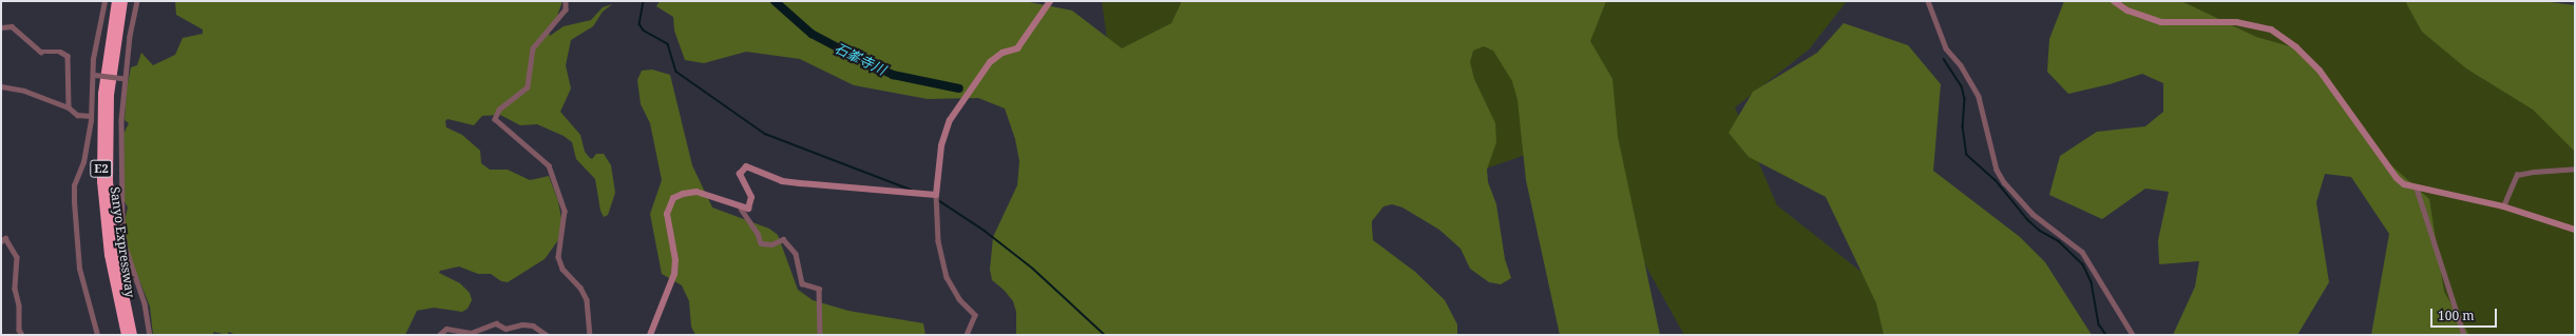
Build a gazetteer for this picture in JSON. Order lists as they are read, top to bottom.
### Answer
{
  "streets": {
    "highway": ["E2", "Sanyo Expressway"]
  },
  "water": ["石峯寺川"],
  "scale_bar": "100 m"
}
